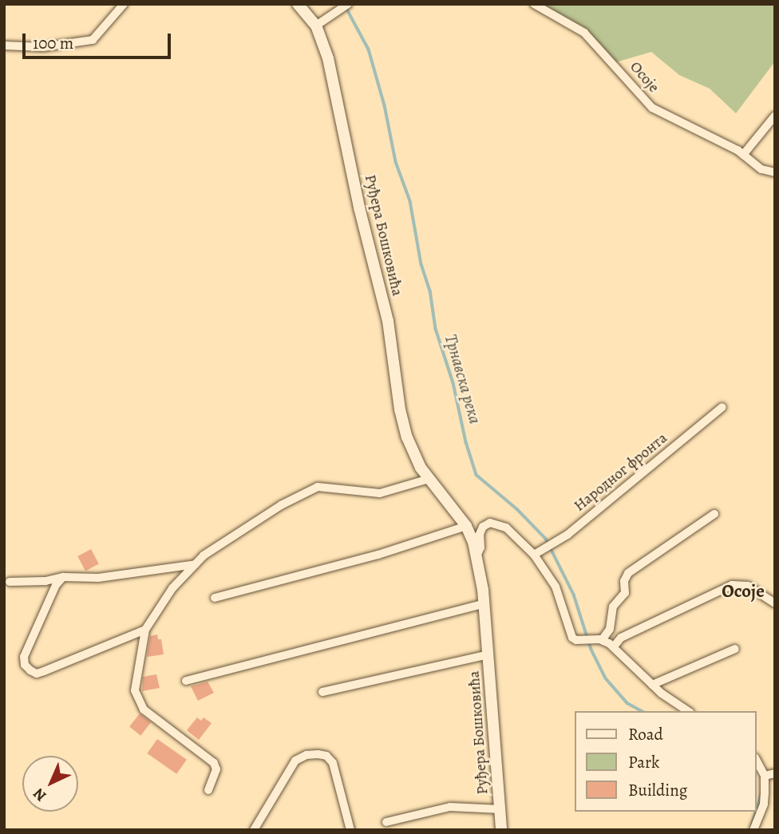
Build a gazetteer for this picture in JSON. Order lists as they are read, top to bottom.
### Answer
{
  "streets": {
    "main road": ["Руђера Бошковића"],
    "street": ["Осоје", "Народног фронта"]
  },
  "crossings": [
    ["Руђера Бошковића", "Народног фронта"]
  ],
  "districts": ["Осоје"],
  "water": ["Трнавска река"],
  "legend": ["Road", "Park", "Building"],
  "scale_bar": "100 m",
  "north": "bottom left"
}
